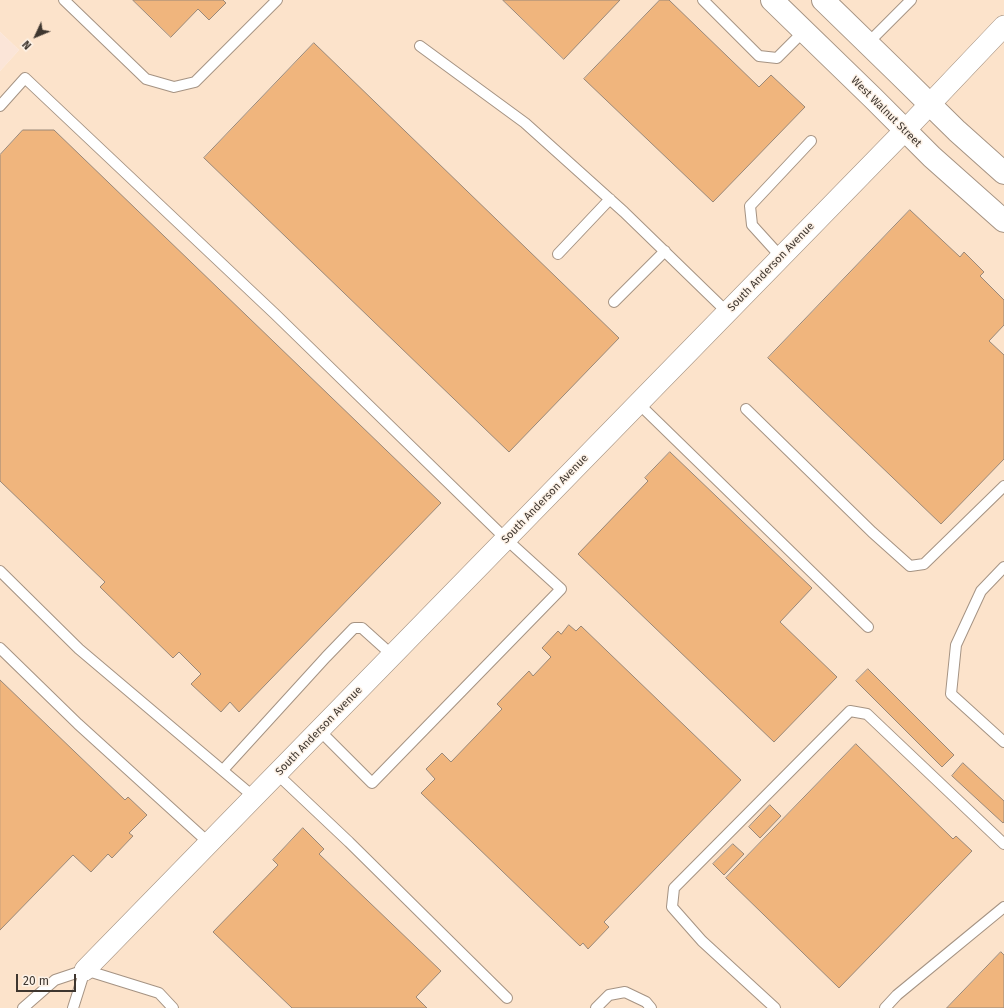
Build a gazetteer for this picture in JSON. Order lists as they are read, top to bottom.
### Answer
{
  "streets": {
    "street": ["West Walnut Street", "South Anderson Avenue"]
  },
  "crossings": [
    ["West Walnut Street", "South Anderson Avenue"]
  ],
  "scale_bar": "20 m",
  "north": "bottom left"
}
